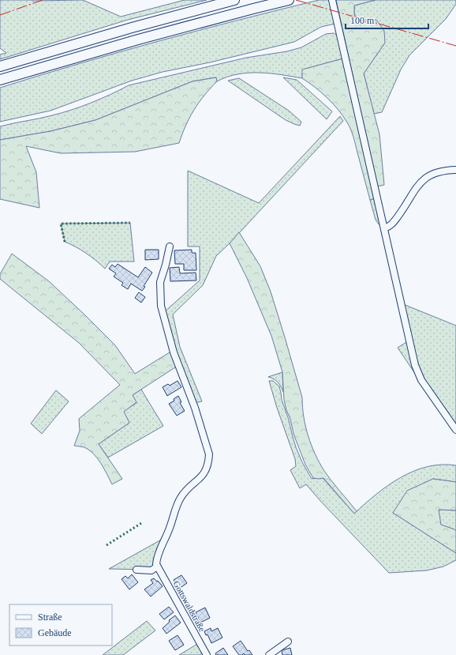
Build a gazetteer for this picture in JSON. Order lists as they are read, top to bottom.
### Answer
{
  "streets": {
    "street": ["Gottswaldstraße"]
  },
  "legend": ["Straße", "Gebäude"],
  "scale_bar": "100 m"
}
